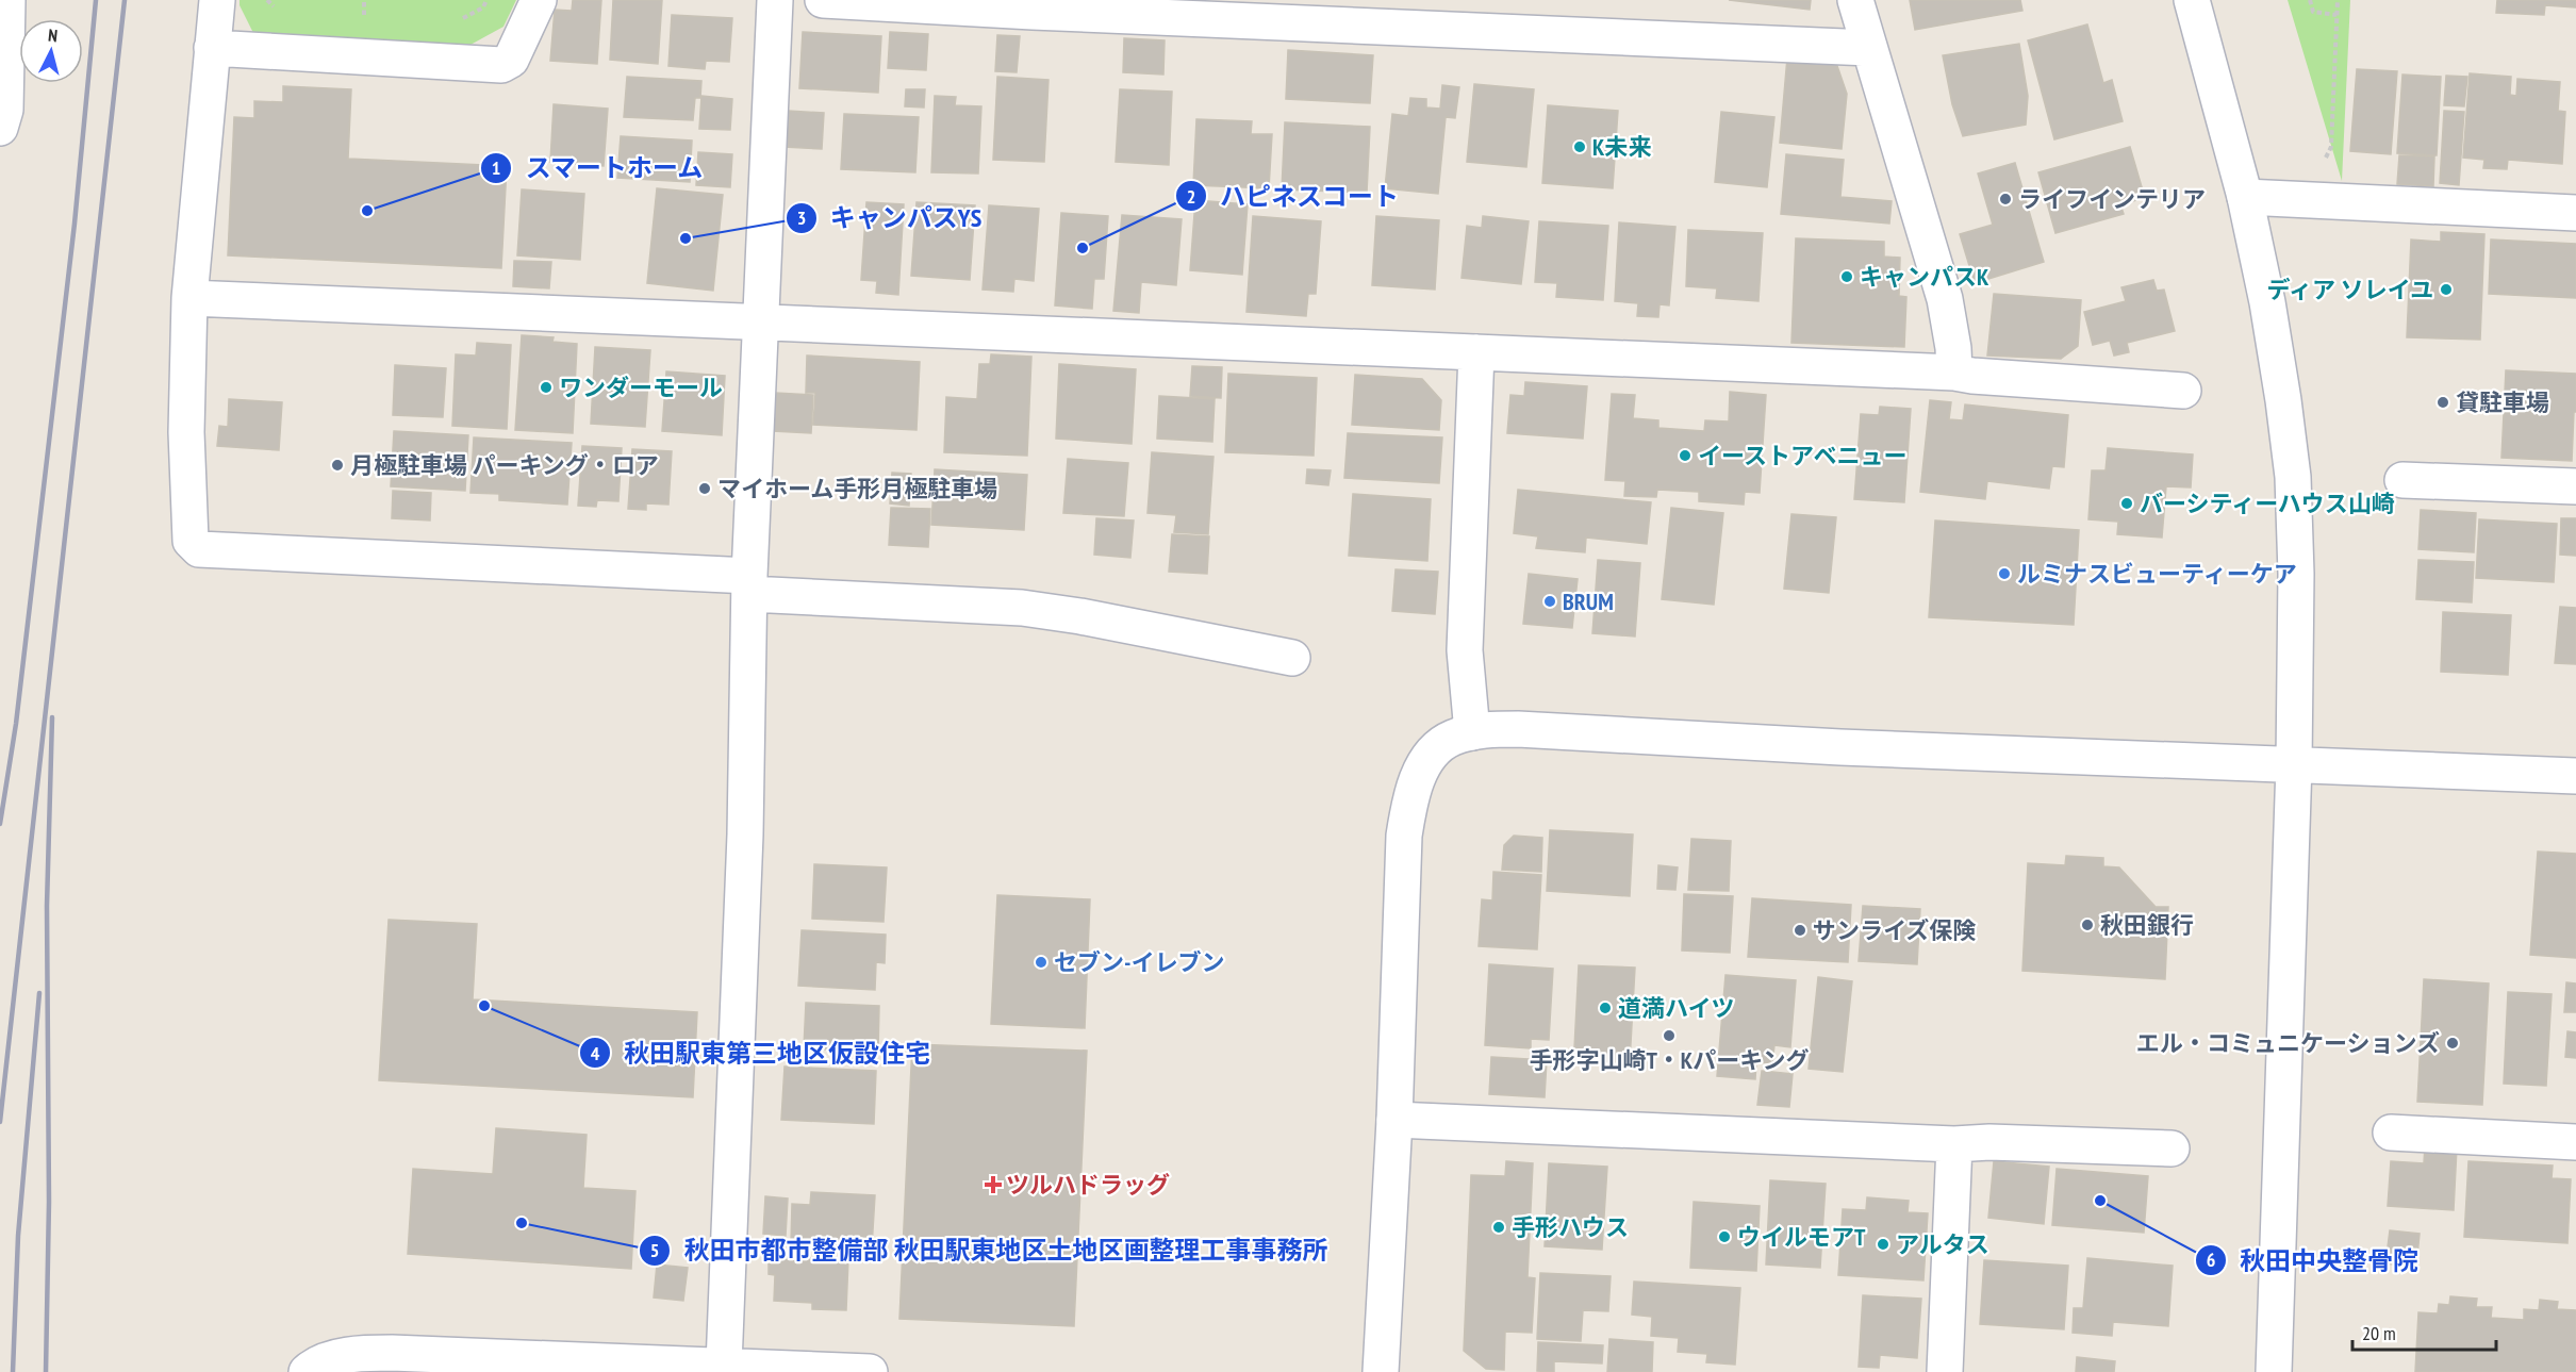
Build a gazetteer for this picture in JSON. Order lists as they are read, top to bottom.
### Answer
{
  "places": {
    "other": [
      "K未来",
      "ライフインテリア",
      "スマートホーム",
      "キャンパスYS",
      "ハピネスコート",
      "キャンパスK",
      "ディア ソレイユ",
      "ワンダーモール",
      "貸駐車場",
      "イーストアベニュー",
      "月極駐車場 パーキング・ロア",
      "マイホーム手形月極駐車場",
      "バーシティーハウス山崎",
      "ルミナスビューティーケア",
      "BRUM",
      "秋田銀行",
      "サンライズ保険",
      "セブン-イレブン",
      "秋田駅東第三地区仮設住宅",
      "道満ハイツ",
      "手形字山崎T・Kパーキング",
      "エル・コミュニケーションズ",
      "秋田中央整骨院",
      "秋田市都市整備部 秋田駅東地区土地区画整理工事事務所",
      "手形ハウス",
      "ウイルモアT",
      "アルタス"
    ],
    "health": ["ツルハドラッグ"]
  },
  "scale_bar": "20 m",
  "north": "top"
}
